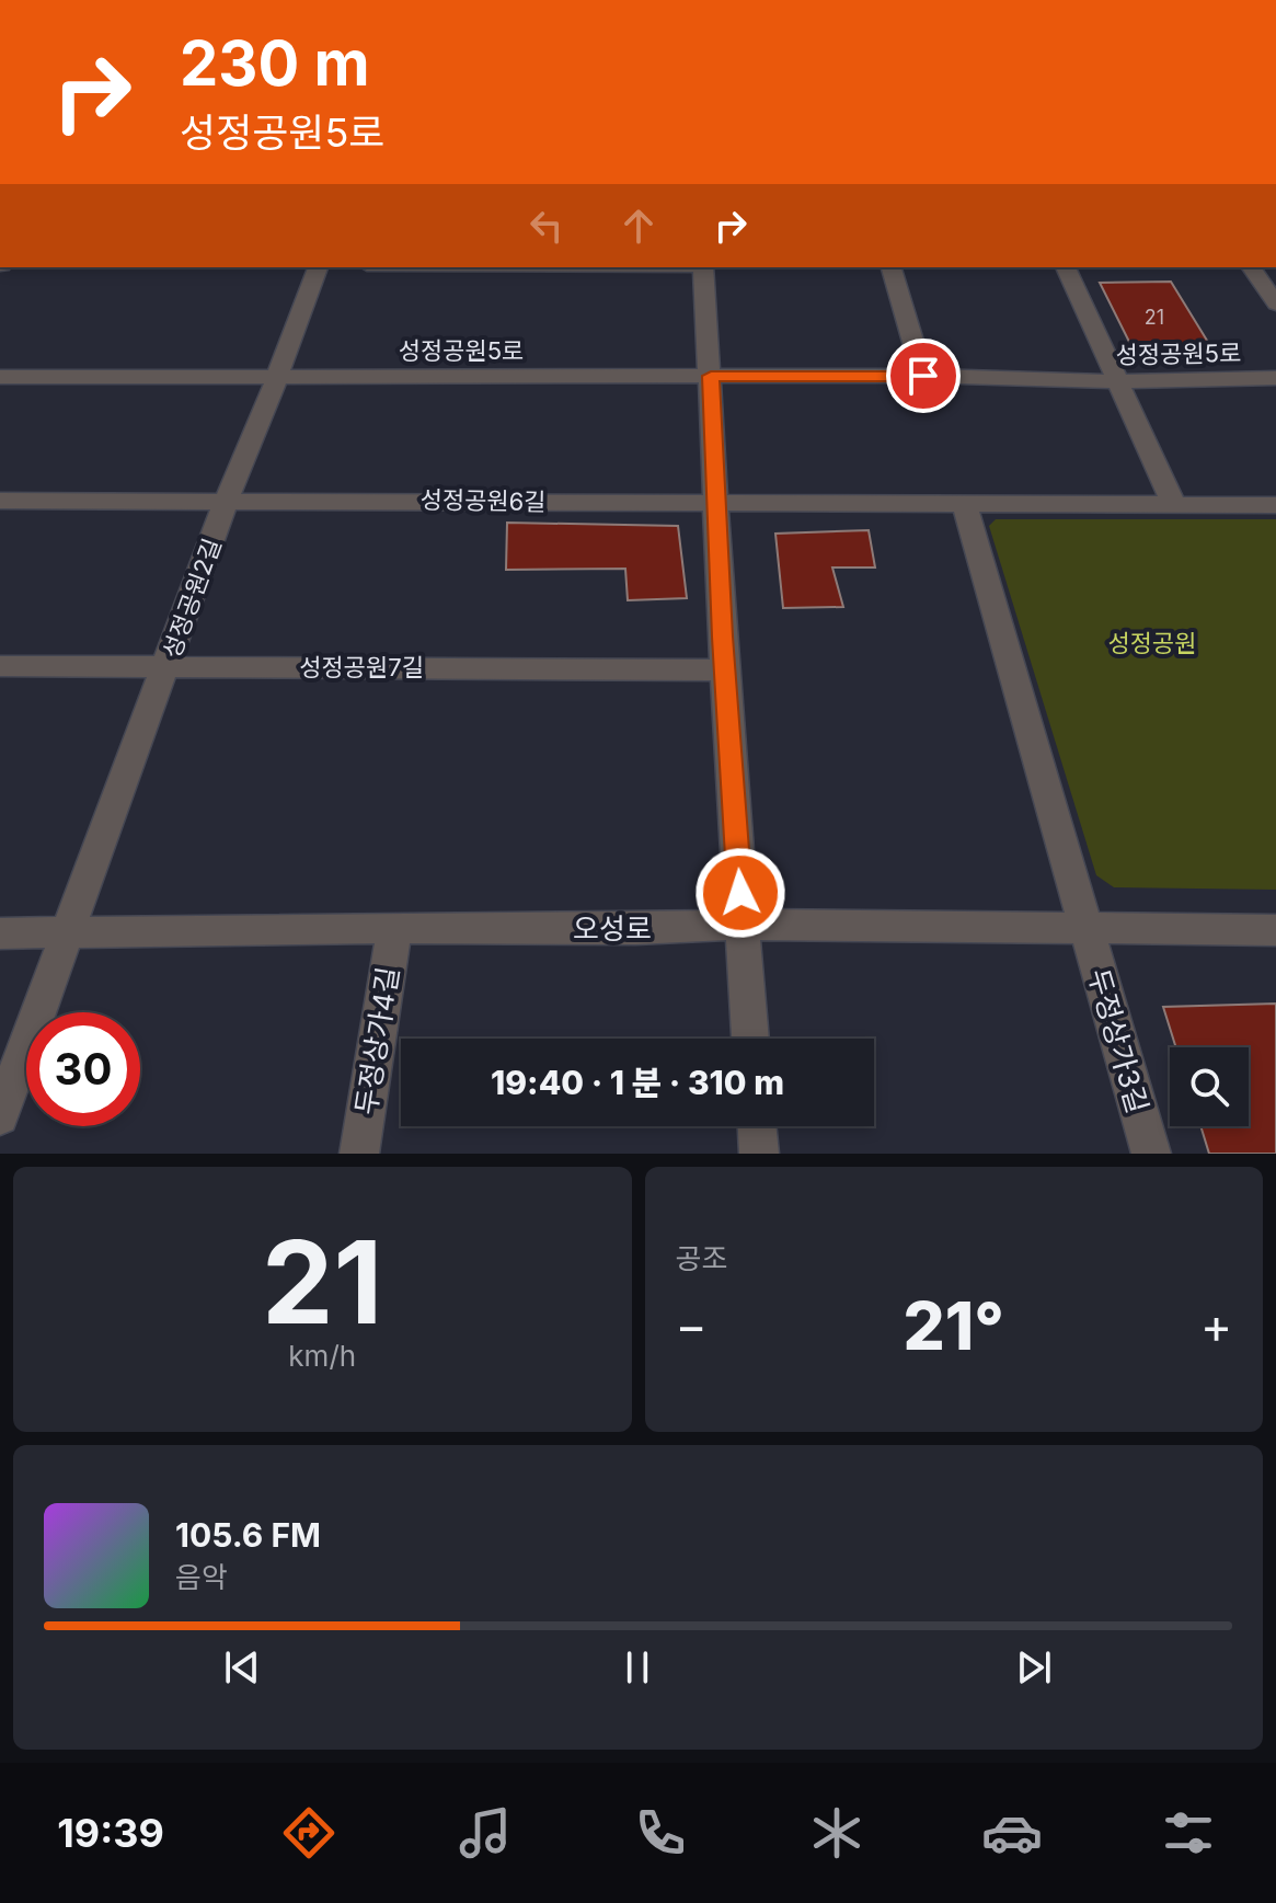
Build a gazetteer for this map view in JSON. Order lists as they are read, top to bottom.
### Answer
{
  "streets": {
    "street": [
      "성정공원5로",
      "성정공원6길",
      "성정공원2길",
      "성정공원7길",
      "오성로",
      "두정상가4길",
      "두정상가3길"
    ]
  },
  "crossings": [
    ["성정공원5로", "성정공원2길"],
    ["성정공원6길", "성정공원2길"],
    ["성정공원2길", "성정공원7길"],
    ["성정공원2길", "오성로"],
    ["오성로", "두정상가4길"],
    ["오성로", "두정상가3길"]
  ],
  "parks": ["성정공원"],
  "house_numbers": ["21"],
  "page": {
    "turn": ["230 m", "성정공원5로"],
    "limit": "30",
    "trip": "19:40 · 1 분 · 310 m",
    "tile": [
      ["21", "km/h"],
      "공조"
    ],
    "heat": ["−", "21°", "+"],
    "song": ["105.6 FM", "음악"],
    "tabs": "19:39"
  }
}
